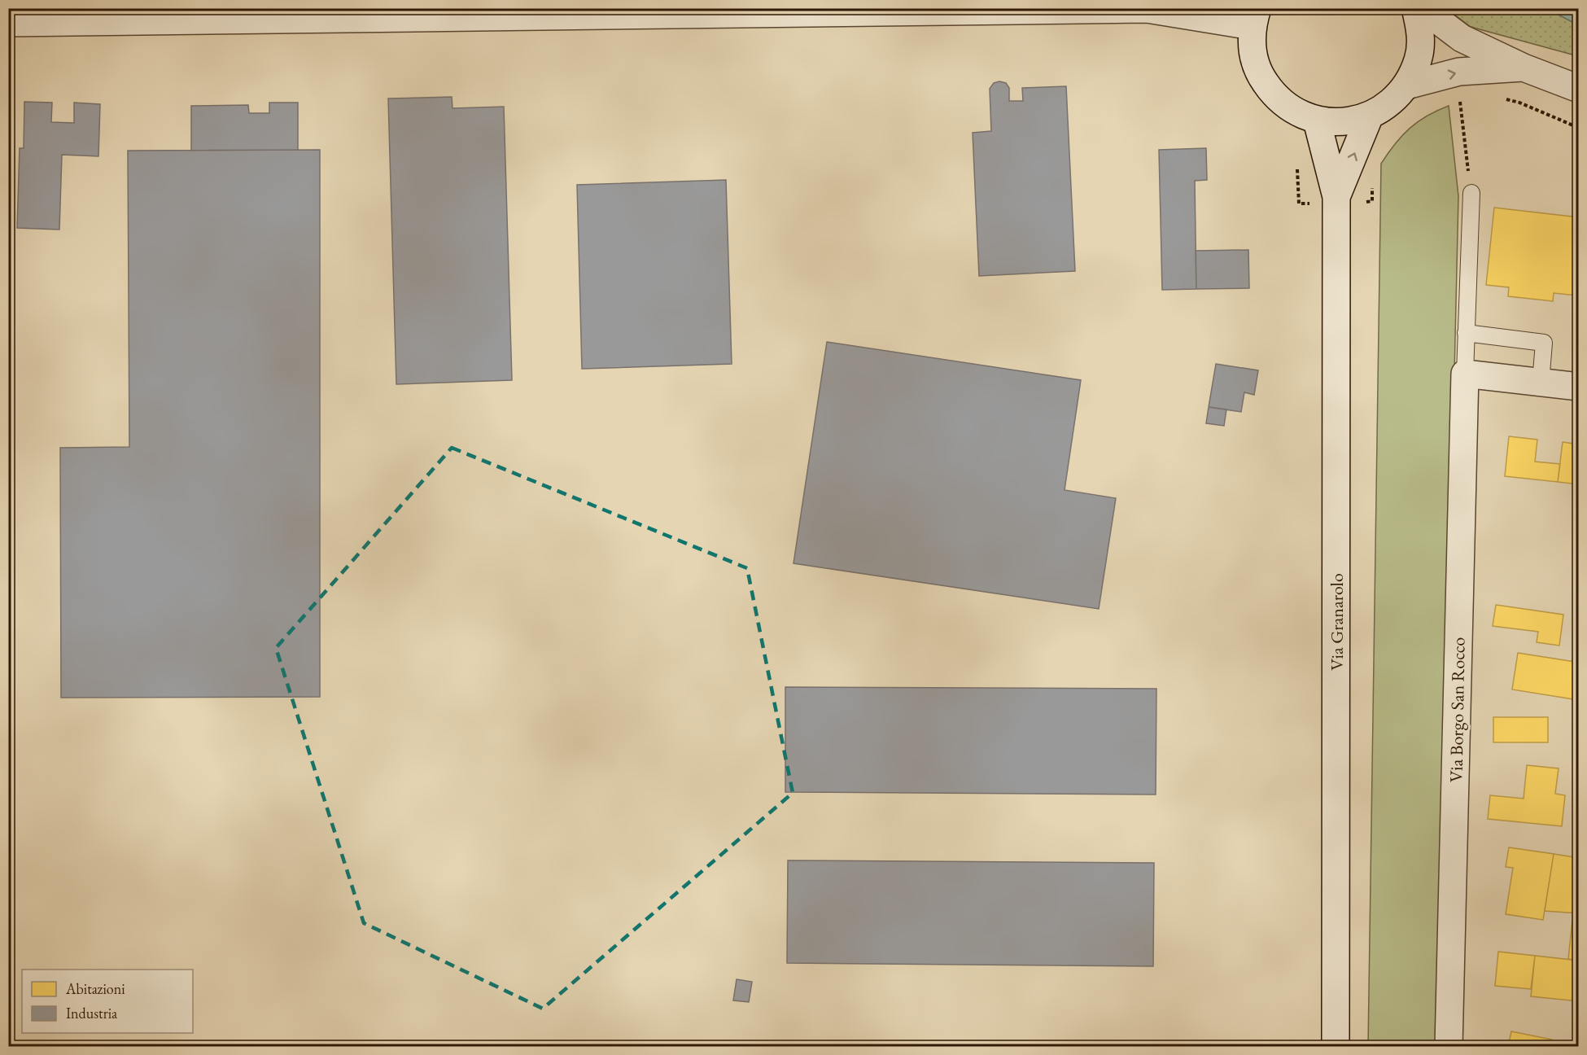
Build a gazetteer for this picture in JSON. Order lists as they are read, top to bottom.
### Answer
{
  "streets": {
    "street": ["Via Granarolo", "Via Borgo San Rocco"]
  },
  "legend": ["Abitazioni", "Industria"]
}
